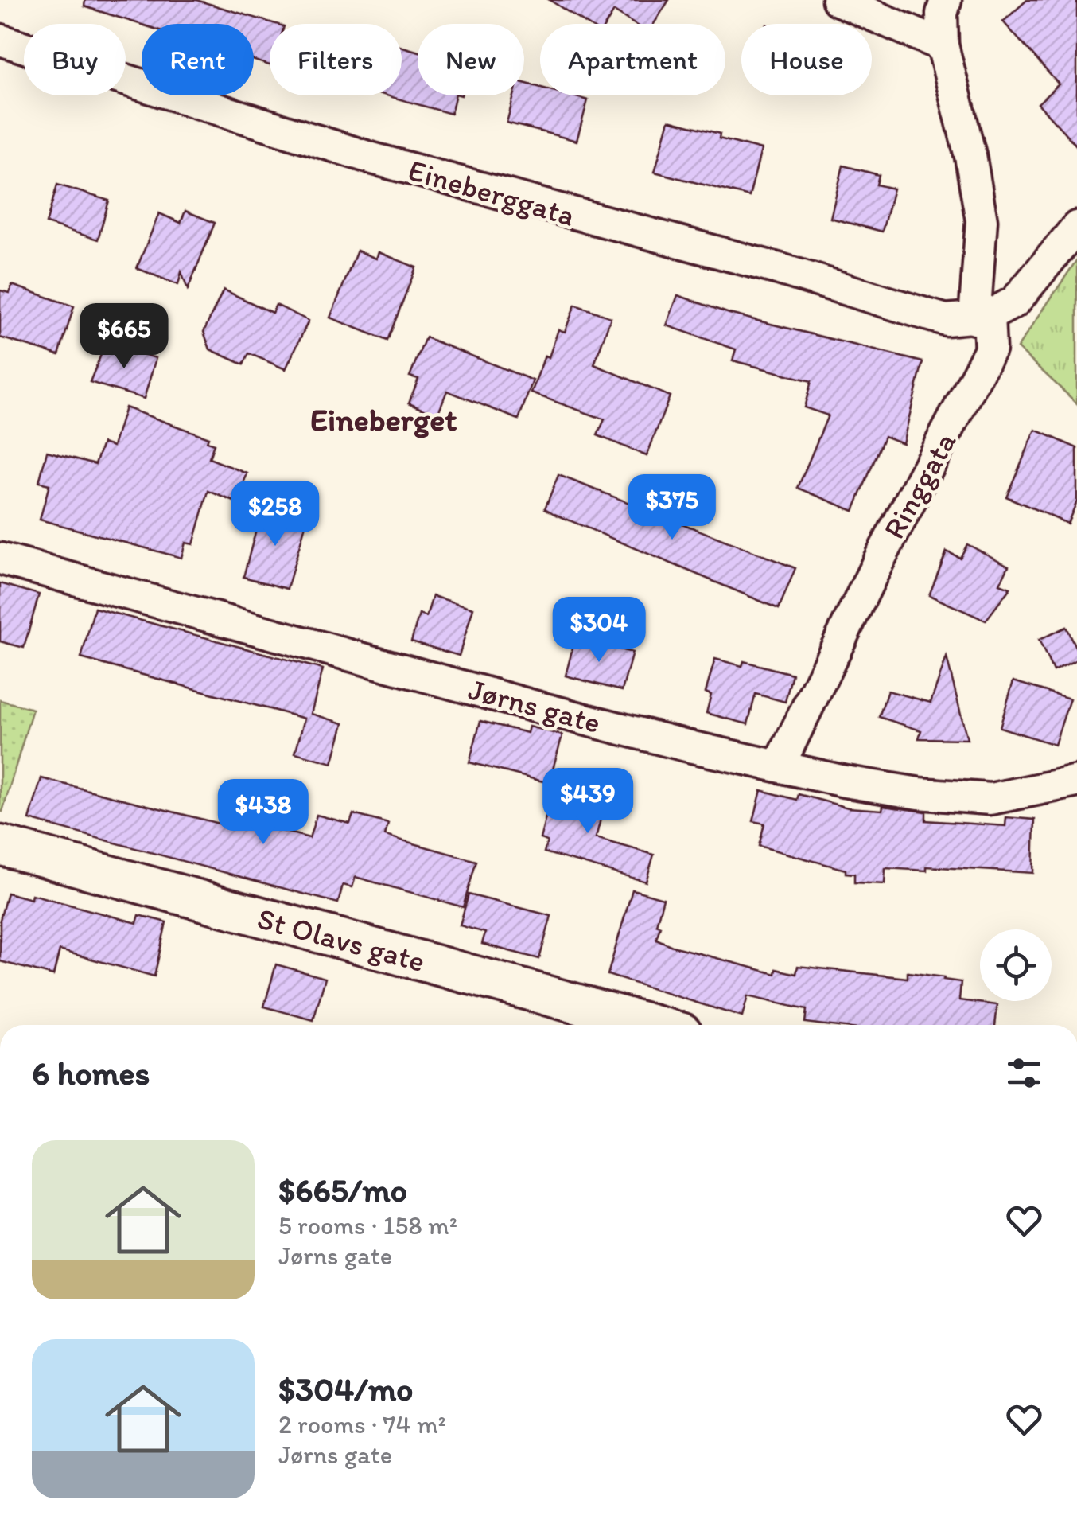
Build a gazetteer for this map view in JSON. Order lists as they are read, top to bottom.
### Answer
{
  "streets": {
    "street": [
      "Eineberggata",
      "Ringgata",
      "Jørns gate",
      "St Olavs gate"
    ]
  },
  "crossings": [
    ["Eineberggata", "Ringgata"],
    ["Ringgata", "Jørns gate"]
  ],
  "districts": ["Eineberget"],
  "page": {
    "chip": [
      "Buy",
      "Rent",
      "Filters",
      "New",
      "Apartment",
      "House"
    ],
    "price": [
      "$665",
      "$375",
      "$258",
      "$304",
      "$439",
      "$438"
    ],
    "heading": "6 homes",
    "list": [
      {
        "name": "$665/mo",
        "note": "5 rooms · 158 m² · Jørns gate"
      },
      {
        "name": "$304/mo",
        "note": "2 rooms · 74 m² · Jørns gate"
      }
    ]
  }
}
